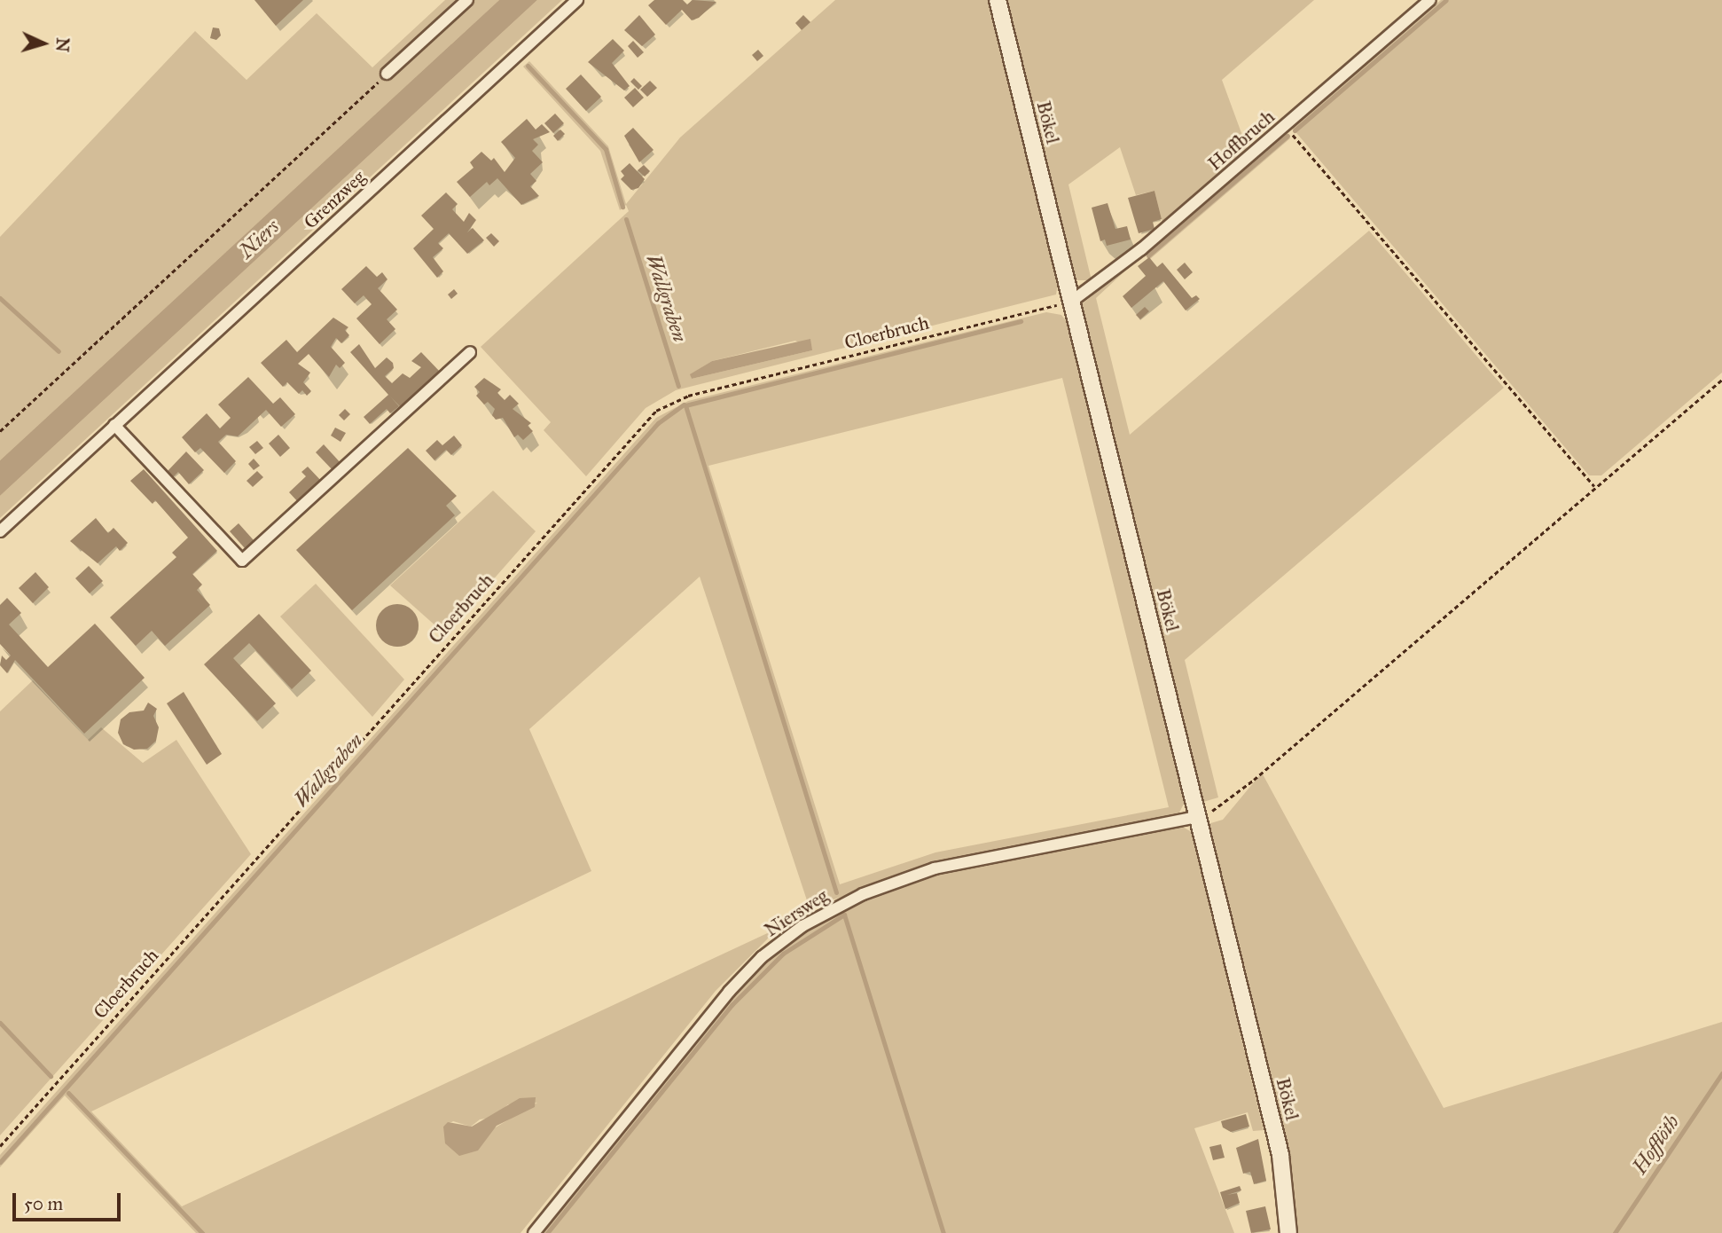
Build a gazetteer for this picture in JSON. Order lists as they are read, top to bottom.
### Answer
{
  "streets": {
    "main road": ["Bökel"],
    "street": ["Hoffbruch", "Grenzweg", "Niersweg"],
    "path": ["Cloerbruch"]
  },
  "crossings": [
    ["Bökel", "Hoffbruch"],
    ["Bökel", "Cloerbruch"],
    ["Bökel", "Niersweg"],
    ["Hoffbruch", "Cloerbruch"]
  ],
  "water": ["Niers", "Wallgraben", "Hofflöth"],
  "scale_bar": "50 m",
  "north": "right"
}
